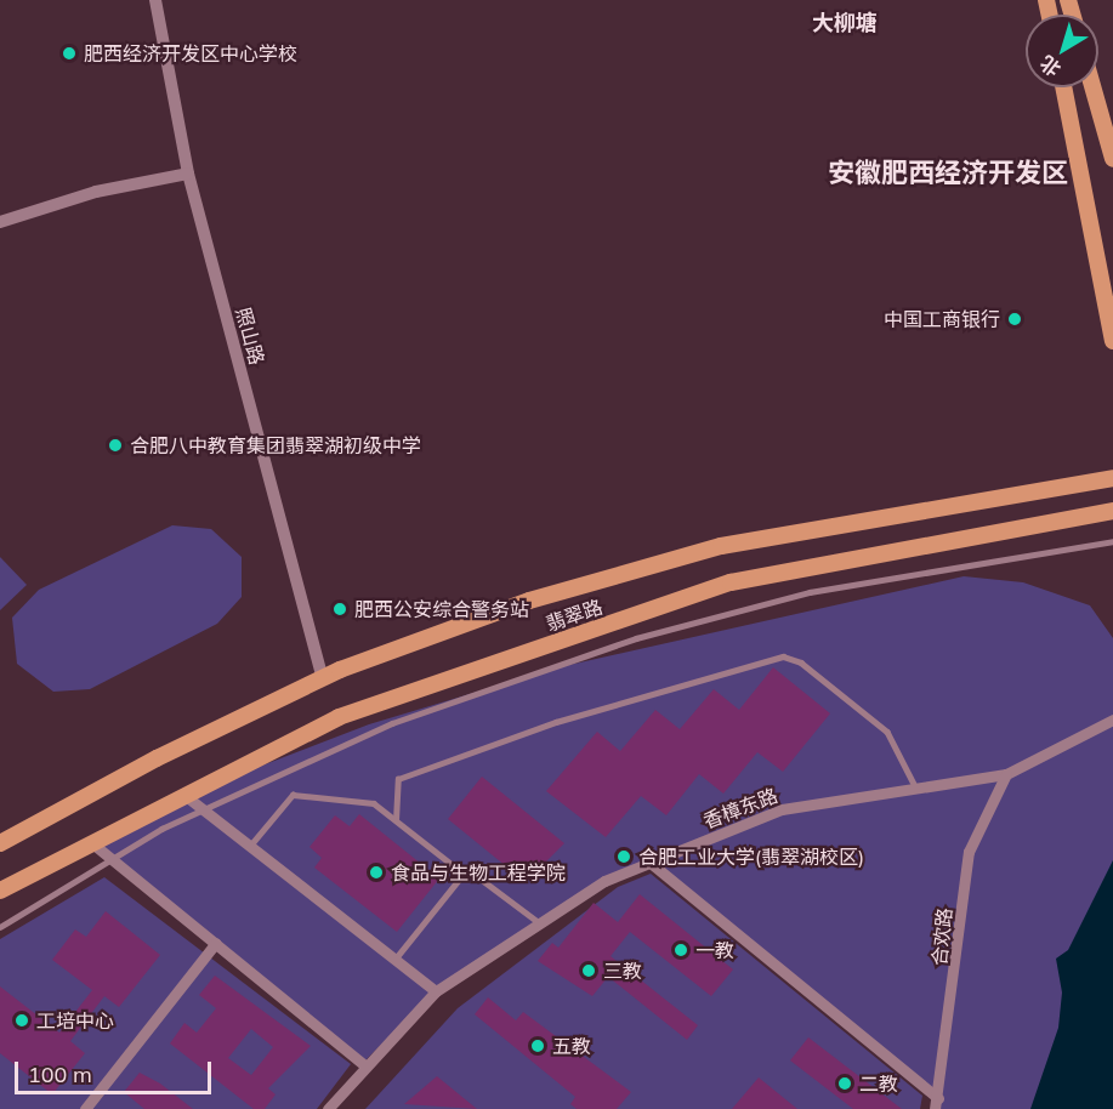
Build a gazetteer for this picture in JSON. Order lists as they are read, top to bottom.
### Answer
{
  "streets": {
    "main road": ["翡翠路"],
    "street": ["照山路", "香樟东路", "合欢路"]
  },
  "crossings": [
    ["照山路", "翡翠路"],
    ["香樟东路", "合欢路"]
  ],
  "districts": ["大柳塘", "安徽肥西经济开发区"],
  "places": [
    "肥西经济开发区中心学校",
    "中国工商银行",
    "合肥八中教育集团翡翠湖初级中学",
    "肥西公安综合警务站",
    "合肥工业大学(翡翠湖校区)",
    "食品与生物工程学院",
    "一教",
    "三教",
    "工培中心",
    "五教",
    "二教"
  ],
  "scale_bar": "100 m",
  "north": "bottom left"
}
